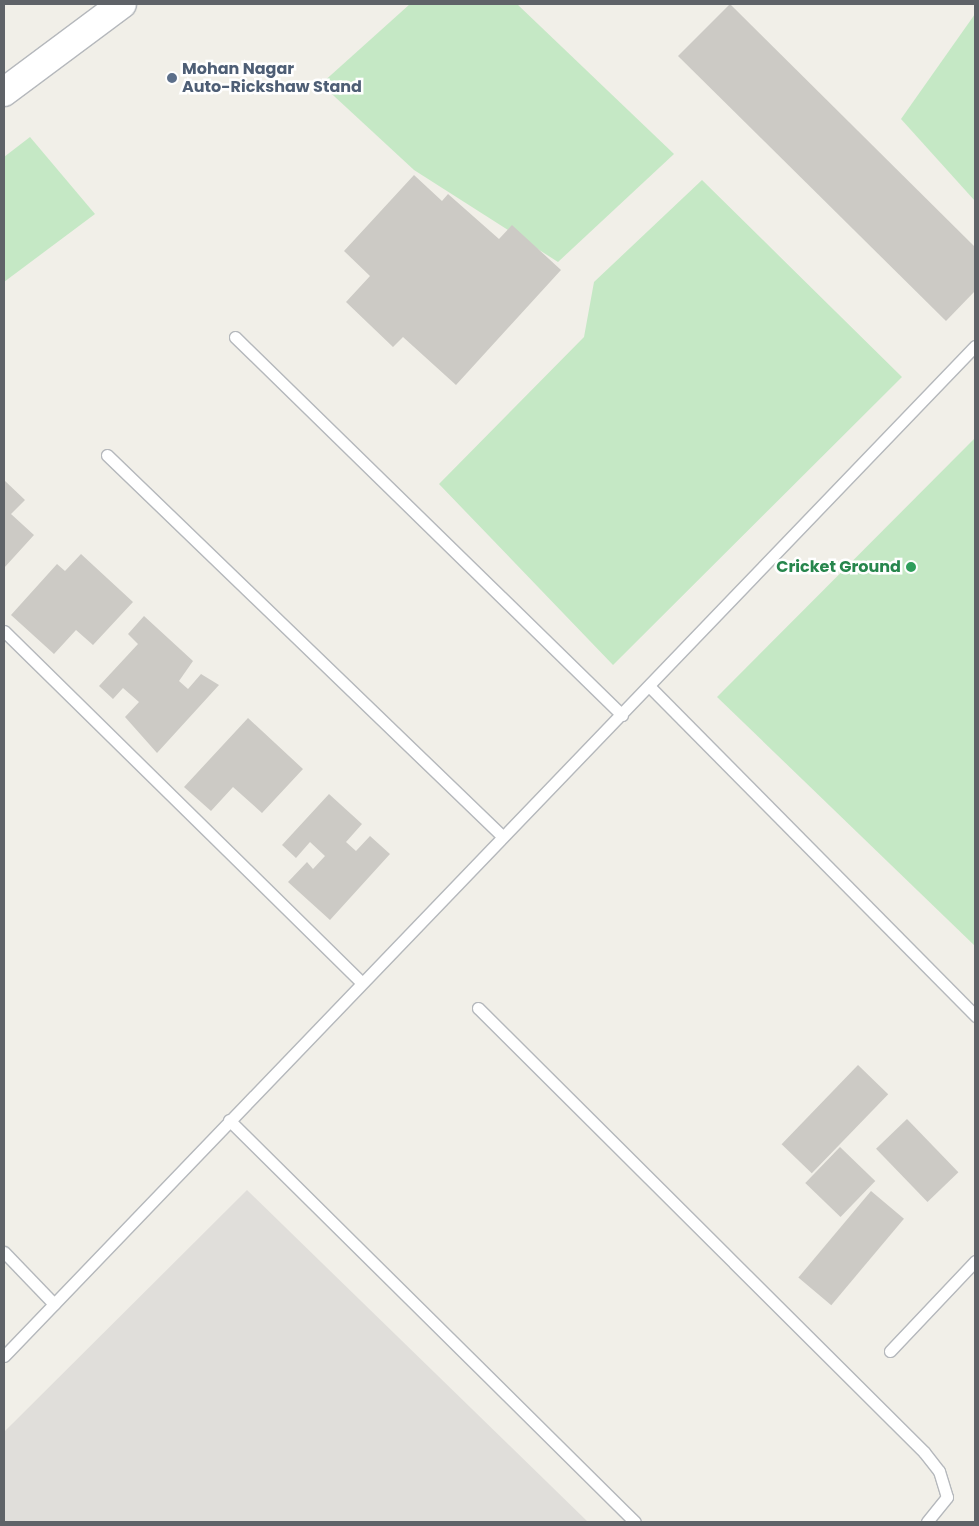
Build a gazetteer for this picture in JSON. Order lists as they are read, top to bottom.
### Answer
{
  "places": ["Mohan Nagar Auto-Rickshaw Stand", "Cricket Ground"]
}
